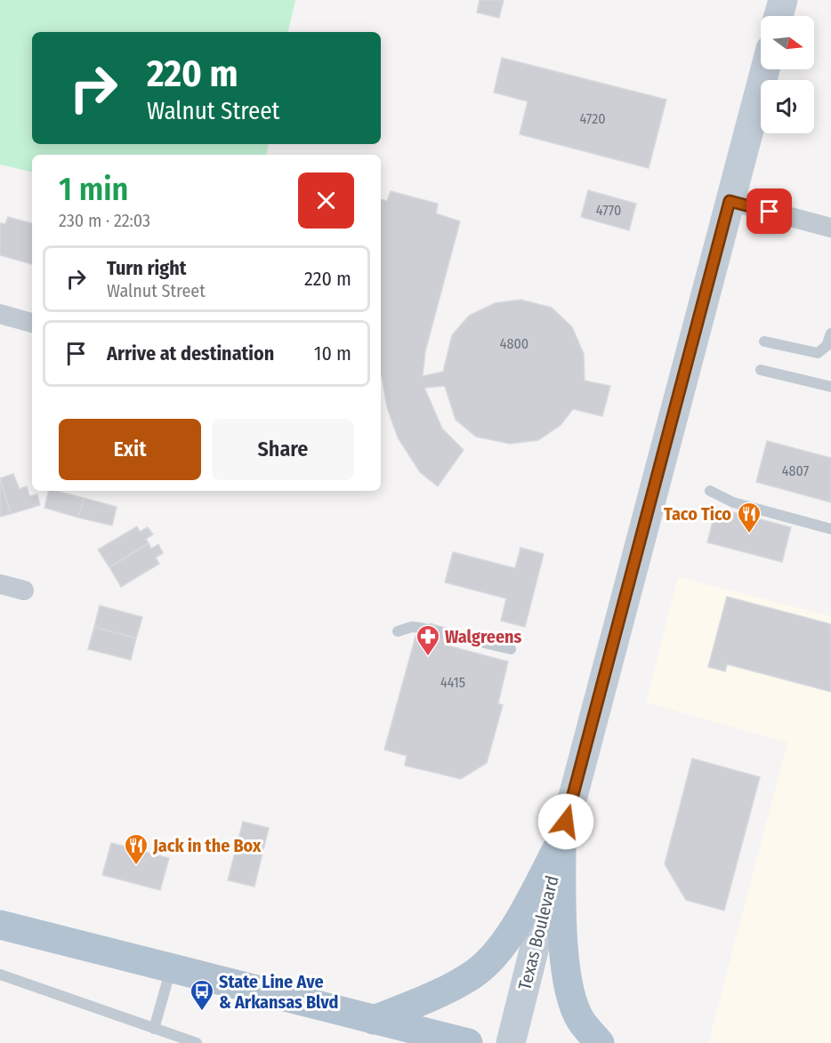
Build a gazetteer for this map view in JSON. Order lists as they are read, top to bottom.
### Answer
{
  "streets": {
    "main road": ["Texas Boulevard"]
  },
  "places": {
    "restaurant": ["Taco Tico", "Jack in the Box"],
    "pharmacy": ["Walgreens"],
    "bus stop": ["State Line Ave & Arkansas Blvd"]
  },
  "house_numbers": [
    "4720",
    "4770",
    "4800",
    "4807",
    "4415"
  ],
  "north": "right",
  "page": {
    "turn": ["220 m", "Walnut Street"],
    "heading": ["1 min", "230 m · 22:03"],
    "list": [
      {
        "name": "Turn right",
        "note": "Walnut Street",
        "value": "220 m"
      },
      {
        "name": "Arrive at destination",
        "value": "10 m"
      }
    ],
    "buttons": ["Exit", "Share"]
  }
}
